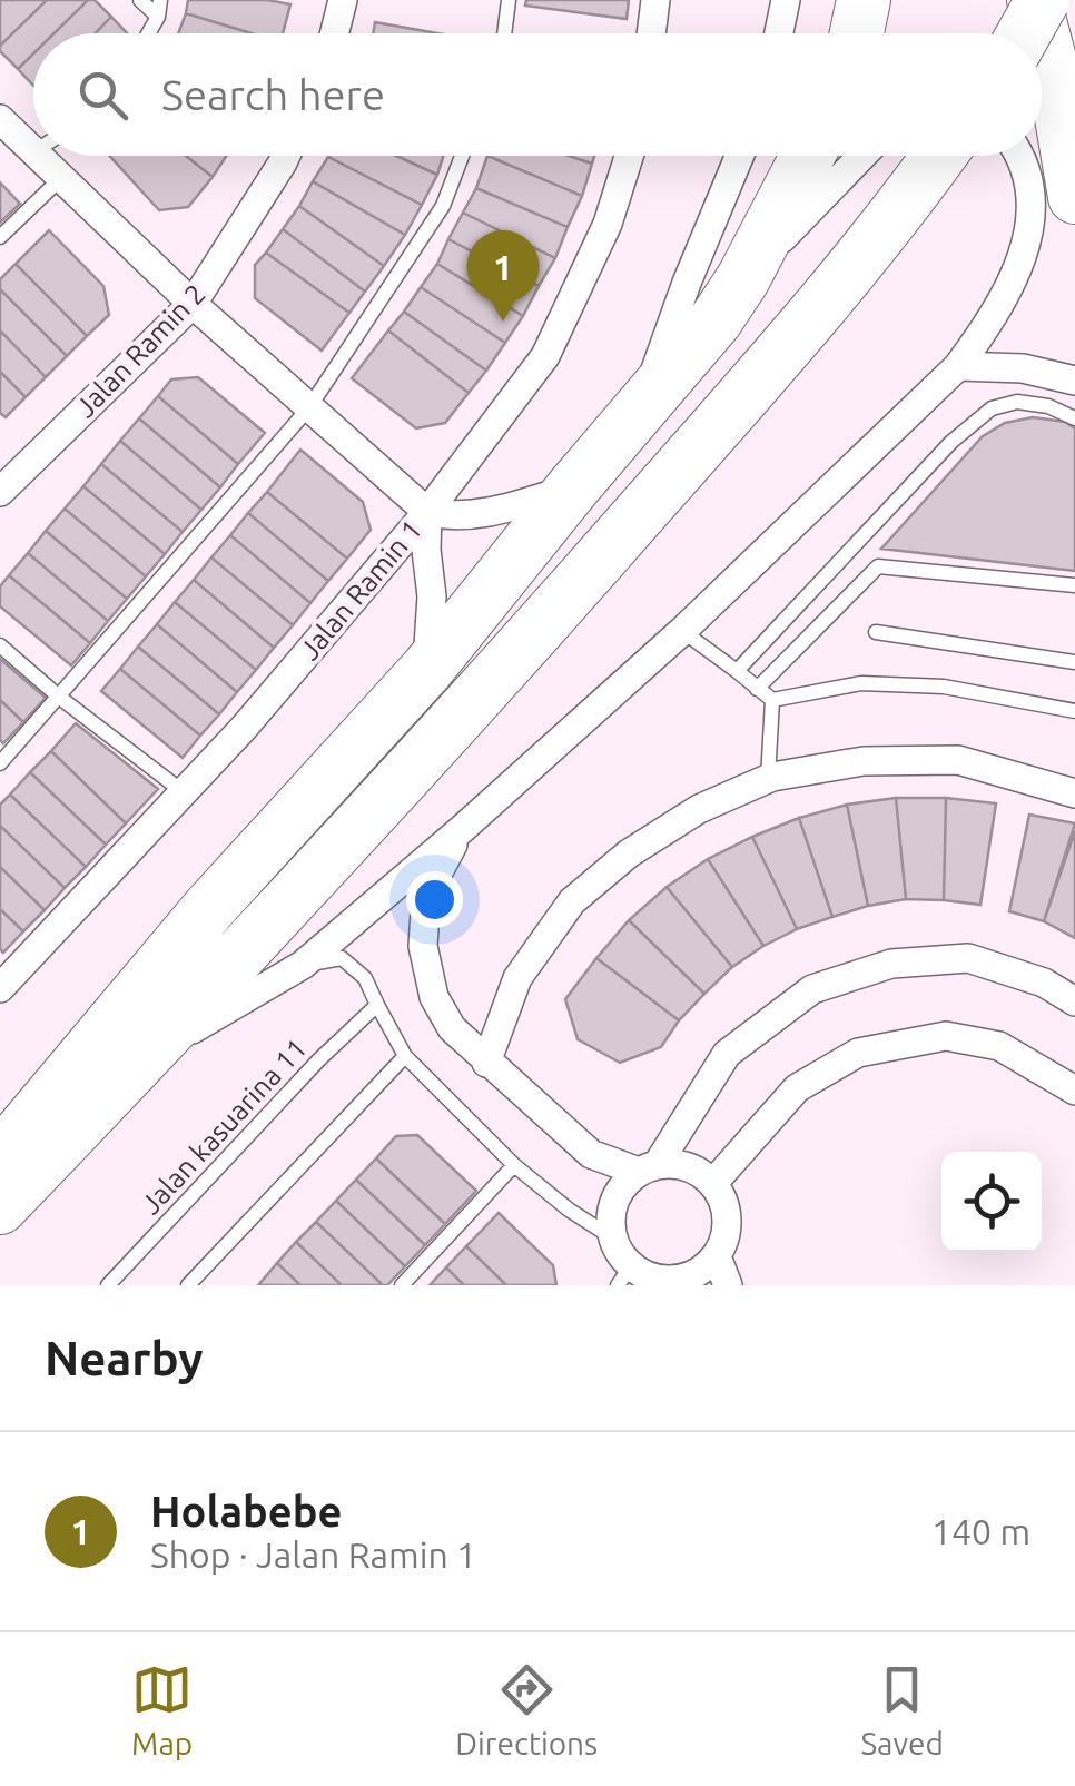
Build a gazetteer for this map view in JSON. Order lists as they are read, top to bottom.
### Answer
{
  "streets": {
    "street": ["Jalan Ramin 2", "Jalan Ramin 1"],
    "lane": ["Jalan kasuarina 11"]
  },
  "page": {
    "search": "Search here",
    "pins": "1",
    "heading": "Nearby",
    "list": [
      {
        "mark": "1",
        "name": "Holabebe",
        "note": "Shop · Jalan Ramin 1",
        "value": "140 m"
      }
    ],
    "nav": ["Map", "Directions", "Saved"]
  }
}
